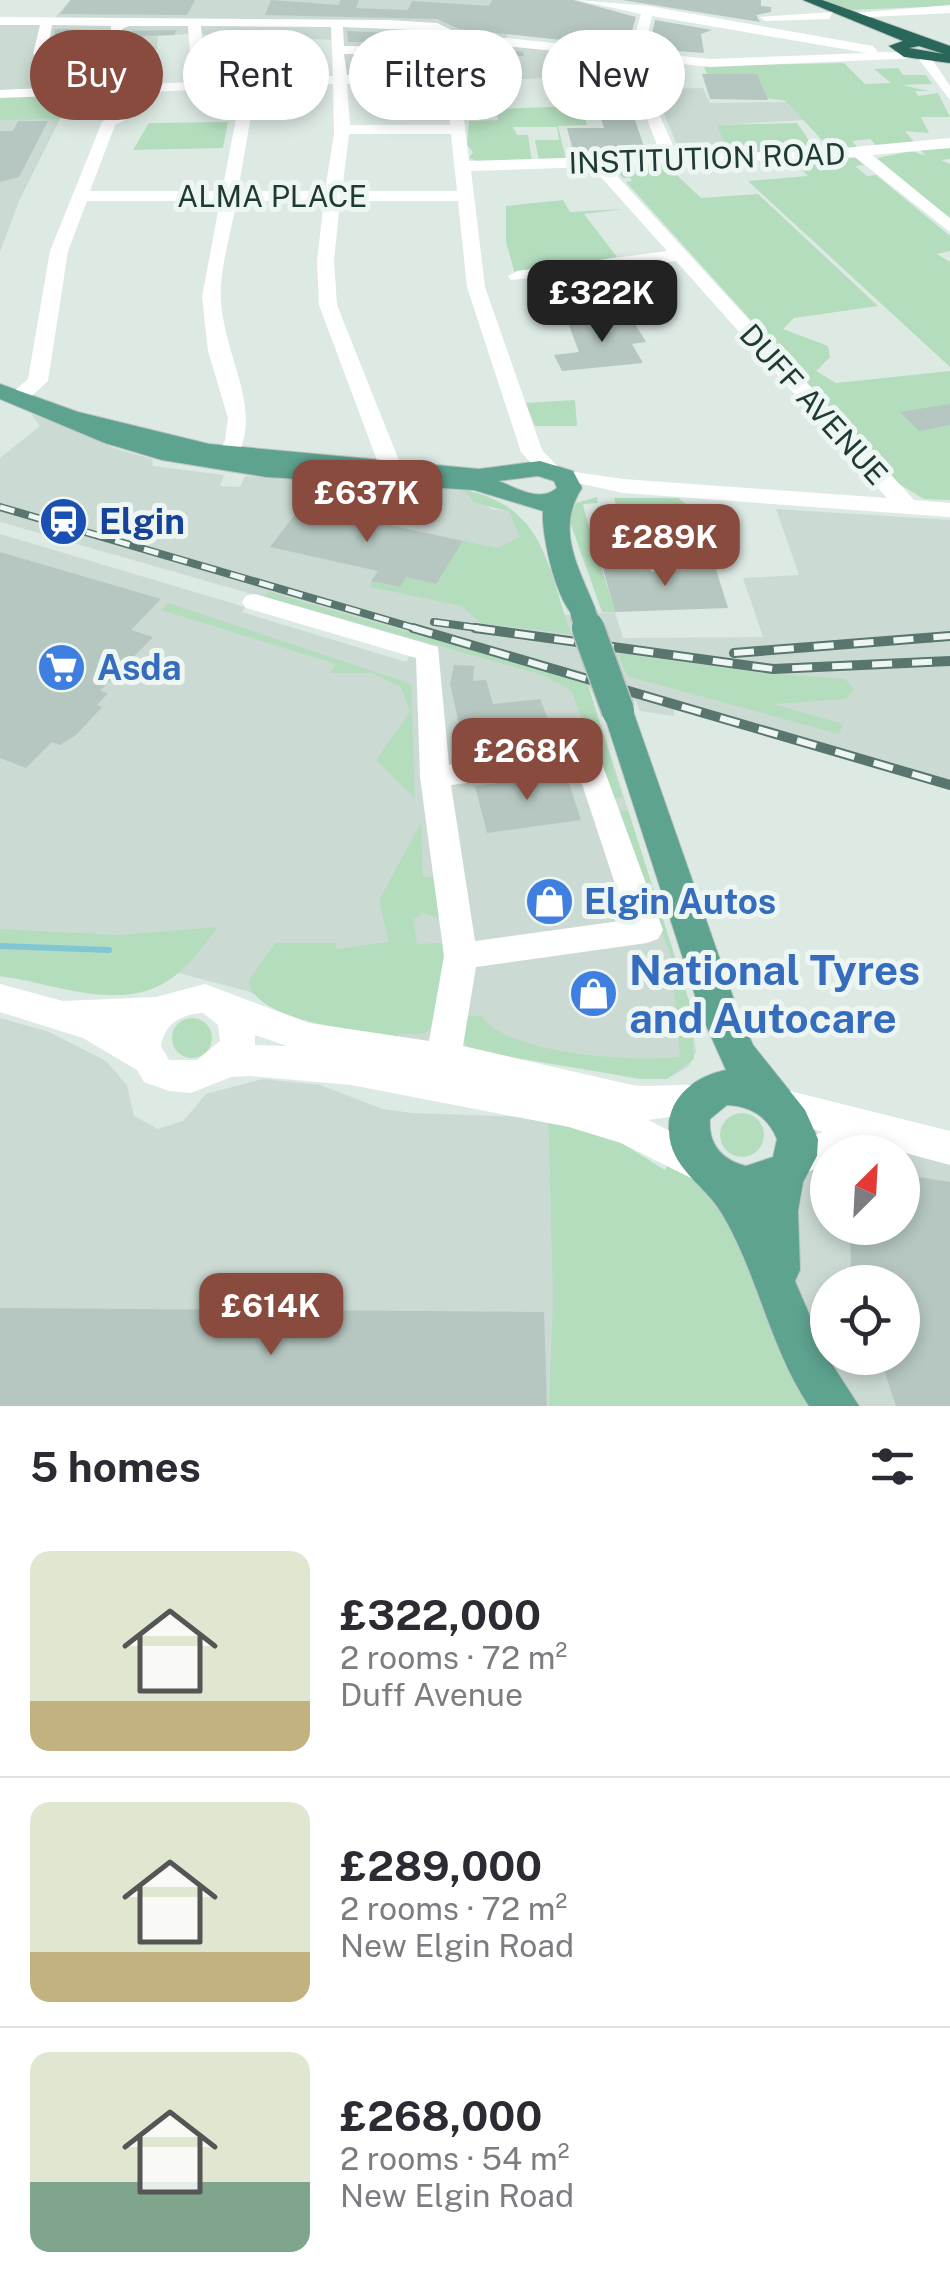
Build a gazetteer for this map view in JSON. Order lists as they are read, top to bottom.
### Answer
{
  "streets": {
    "street": ["INSTITUTION ROAD", "ALMA PLACE", "DUFF AVENUE"]
  },
  "crossings": [
    ["INSTITUTION ROAD", "DUFF AVENUE"]
  ],
  "places": {
    "station": ["Elgin"],
    "supermarket": ["Asda"],
    "shop": ["Elgin Autos", "National Tyres and Autocare"]
  },
  "north": "top right",
  "page": {
    "chip": [
      "Buy",
      "Rent",
      "Filters",
      "New"
    ],
    "price": [
      "£322K",
      "£637K",
      "£289K",
      "£268K",
      "£614K"
    ],
    "heading": "5 homes",
    "list": [
      {
        "name": "£322,000",
        "note": "2 rooms · 72 m² · Duff Avenue"
      },
      {
        "name": "£289,000",
        "note": "2 rooms · 72 m² · New Elgin Road"
      },
      {
        "name": "£268,000",
        "note": "2 rooms · 54 m² · New Elgin Road"
      }
    ]
  }
}
